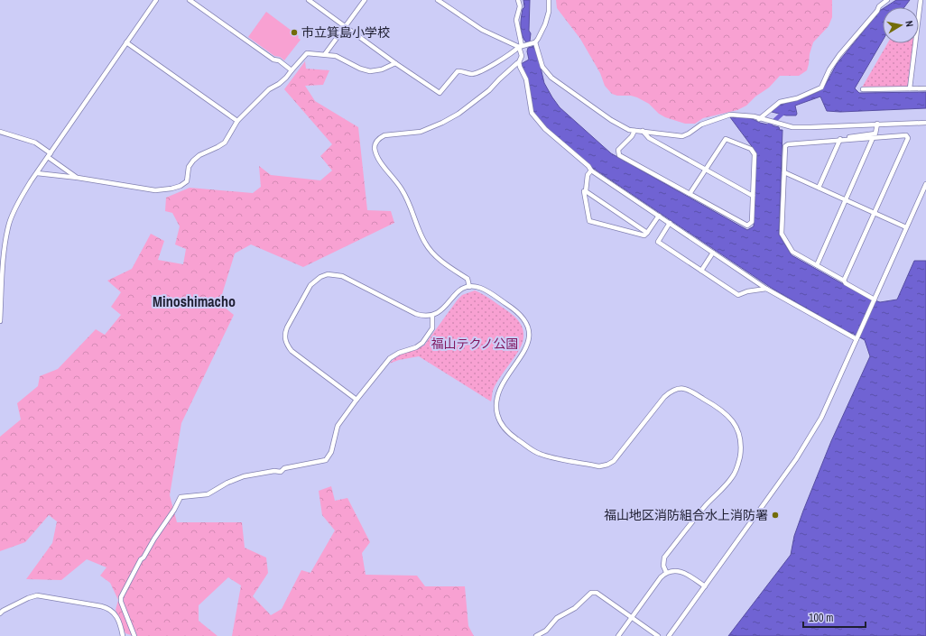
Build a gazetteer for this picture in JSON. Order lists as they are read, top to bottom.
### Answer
{
  "districts": ["Minoshimacho"],
  "parks": ["福山テクノ公園"],
  "places": ["市立箕島小学校", "福山地区消防組合水上消防署"],
  "scale_bar": "100 m",
  "north": "right"
}
